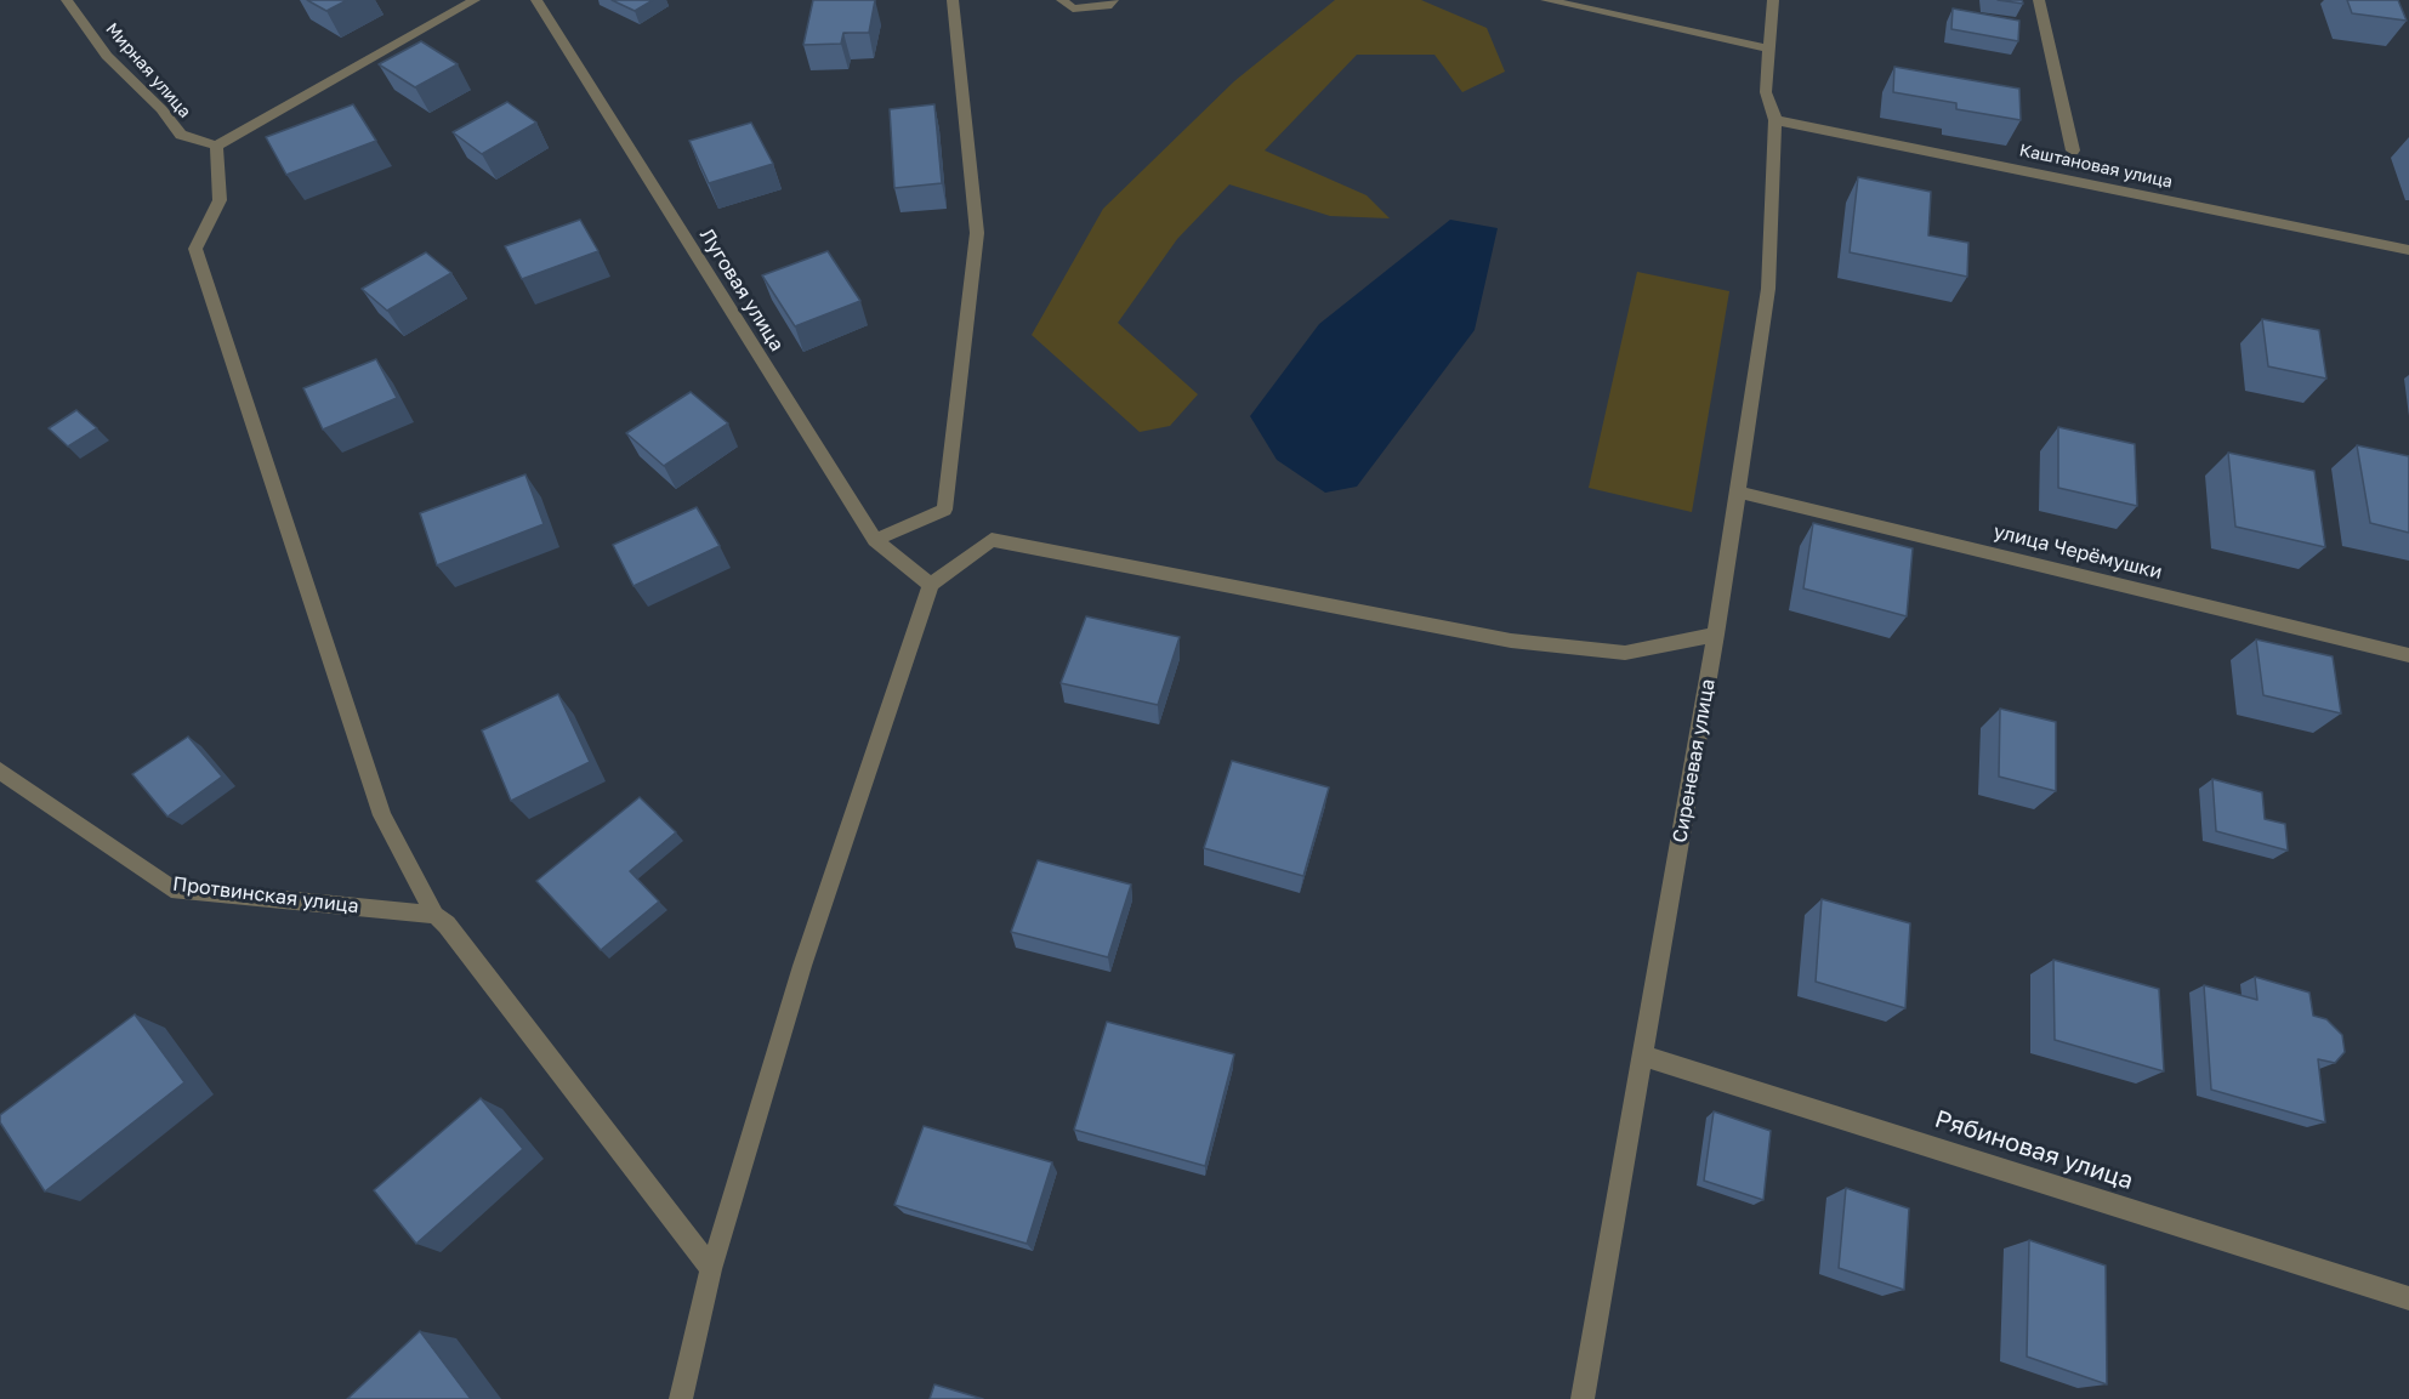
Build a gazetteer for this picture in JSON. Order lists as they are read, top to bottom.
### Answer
{
  "streets": {
    "street": [
      "Мирная улица",
      "Каштановая улица",
      "Луговая улица",
      "улица Черёмушки",
      "Сиреневая улица",
      "Протвинская улица",
      "Рябиновая улица"
    ]
  },
  "crossings": [
    ["Каштановая улица", "Сиреневая улица"],
    ["улица Черёмушки", "Сиреневая улица"],
    ["Сиреневая улица", "Рябиновая улица"]
  ]
}
